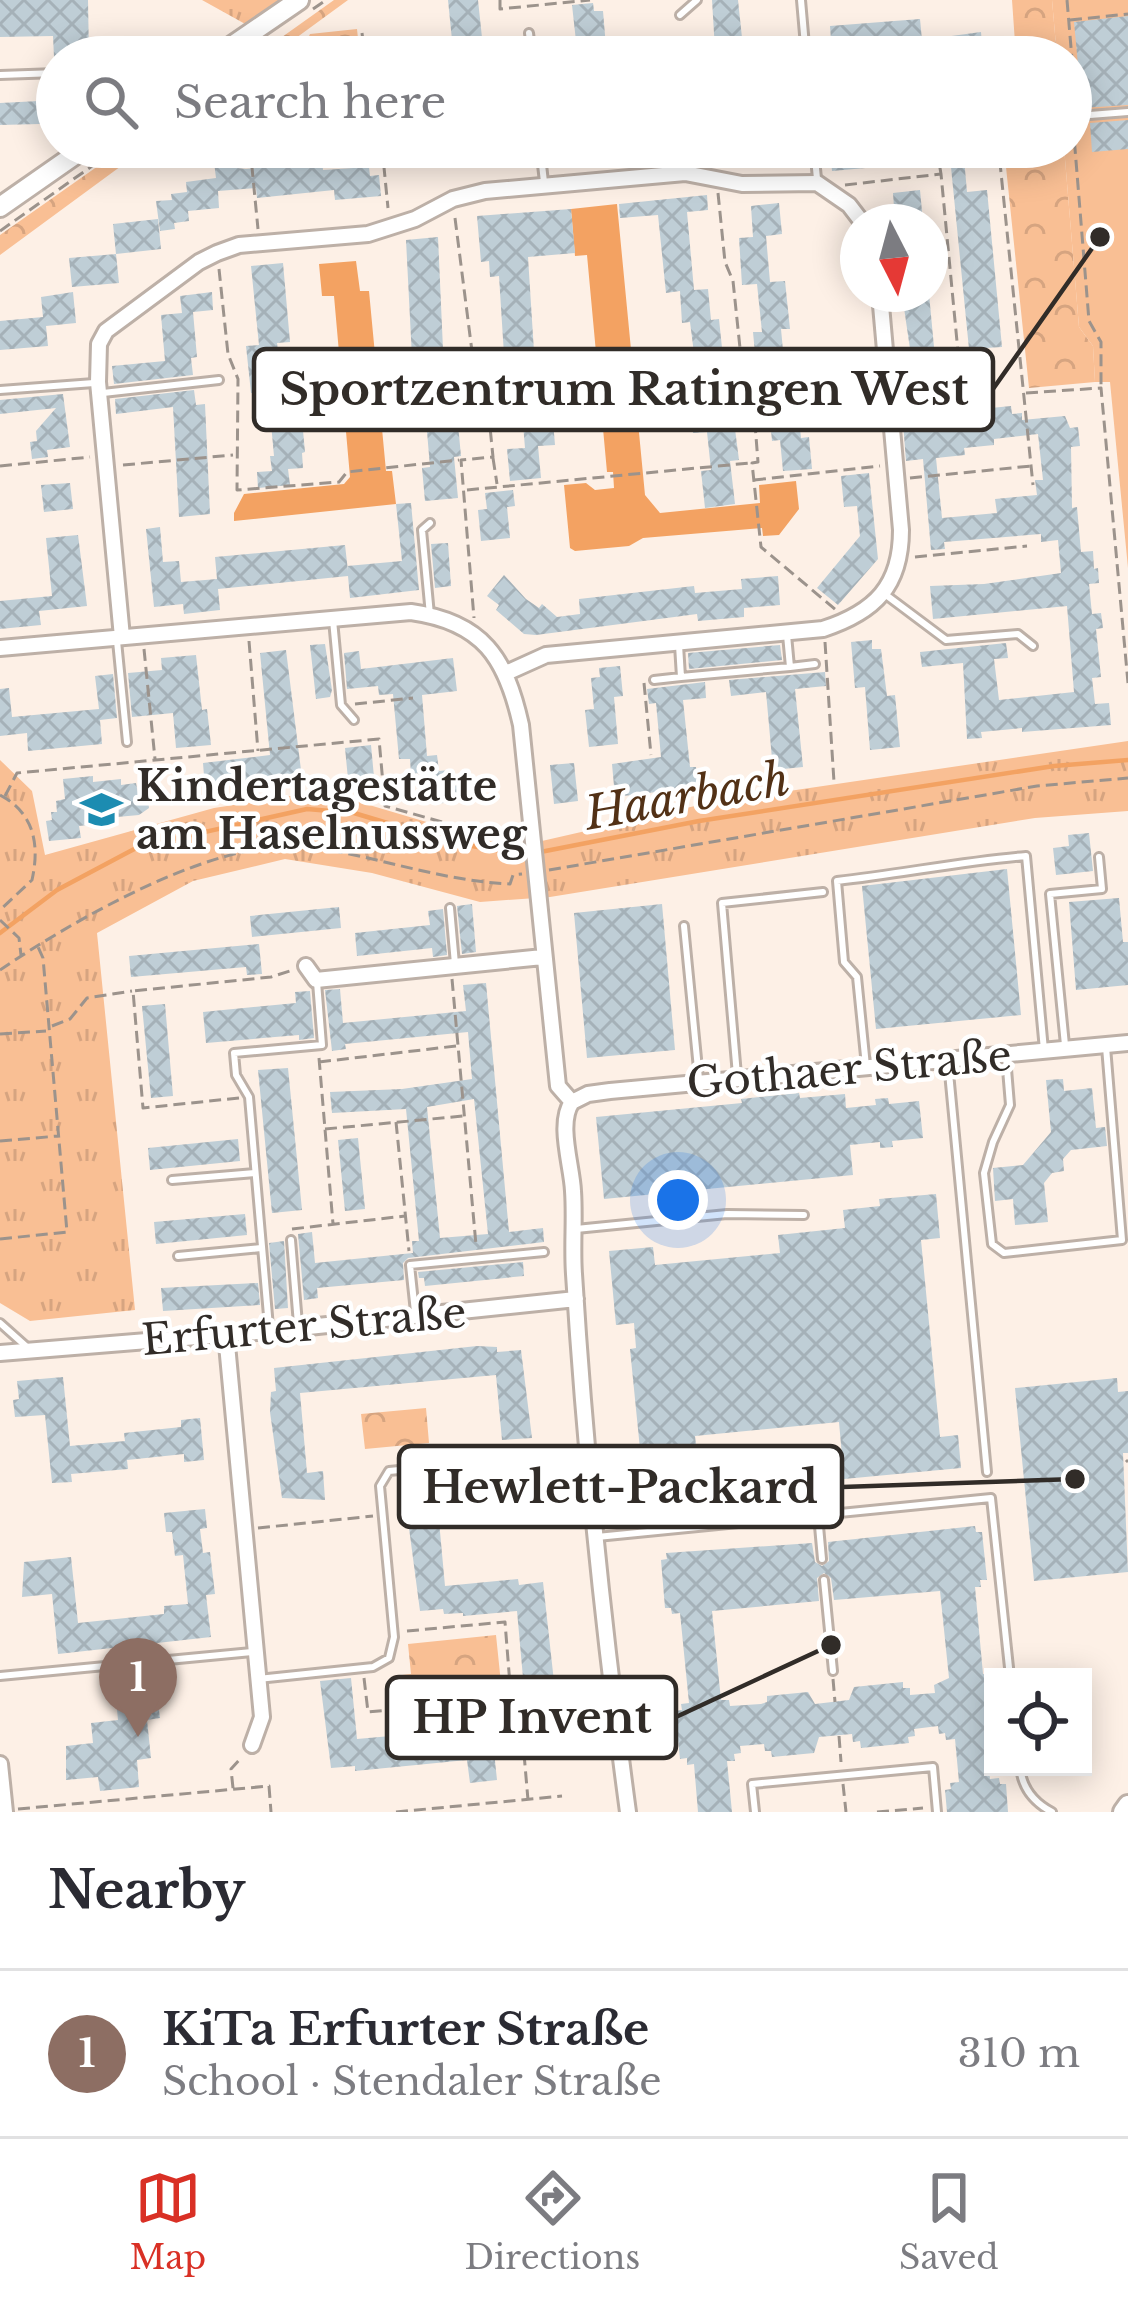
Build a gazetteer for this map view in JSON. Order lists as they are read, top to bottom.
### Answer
{
  "streets": {
    "street": ["Gothaer Straße", "Erfurter Straße"]
  },
  "water": ["Haarbach"],
  "places": {
    "other": ["Sportzentrum Ratingen West", "Hewlett-Packard", "HP Invent"],
    "school or university": ["Kindertagestätte am Haselnussweg"]
  },
  "north": "bottom",
  "page": {
    "search": "Search here",
    "pins": "1",
    "heading": "Nearby",
    "list": [
      {
        "mark": "1",
        "name": "KiTa Erfurter Straße",
        "note": "School · Stendaler Straße",
        "value": "310 m"
      }
    ],
    "nav": ["Map", "Directions", "Saved"]
  }
}
